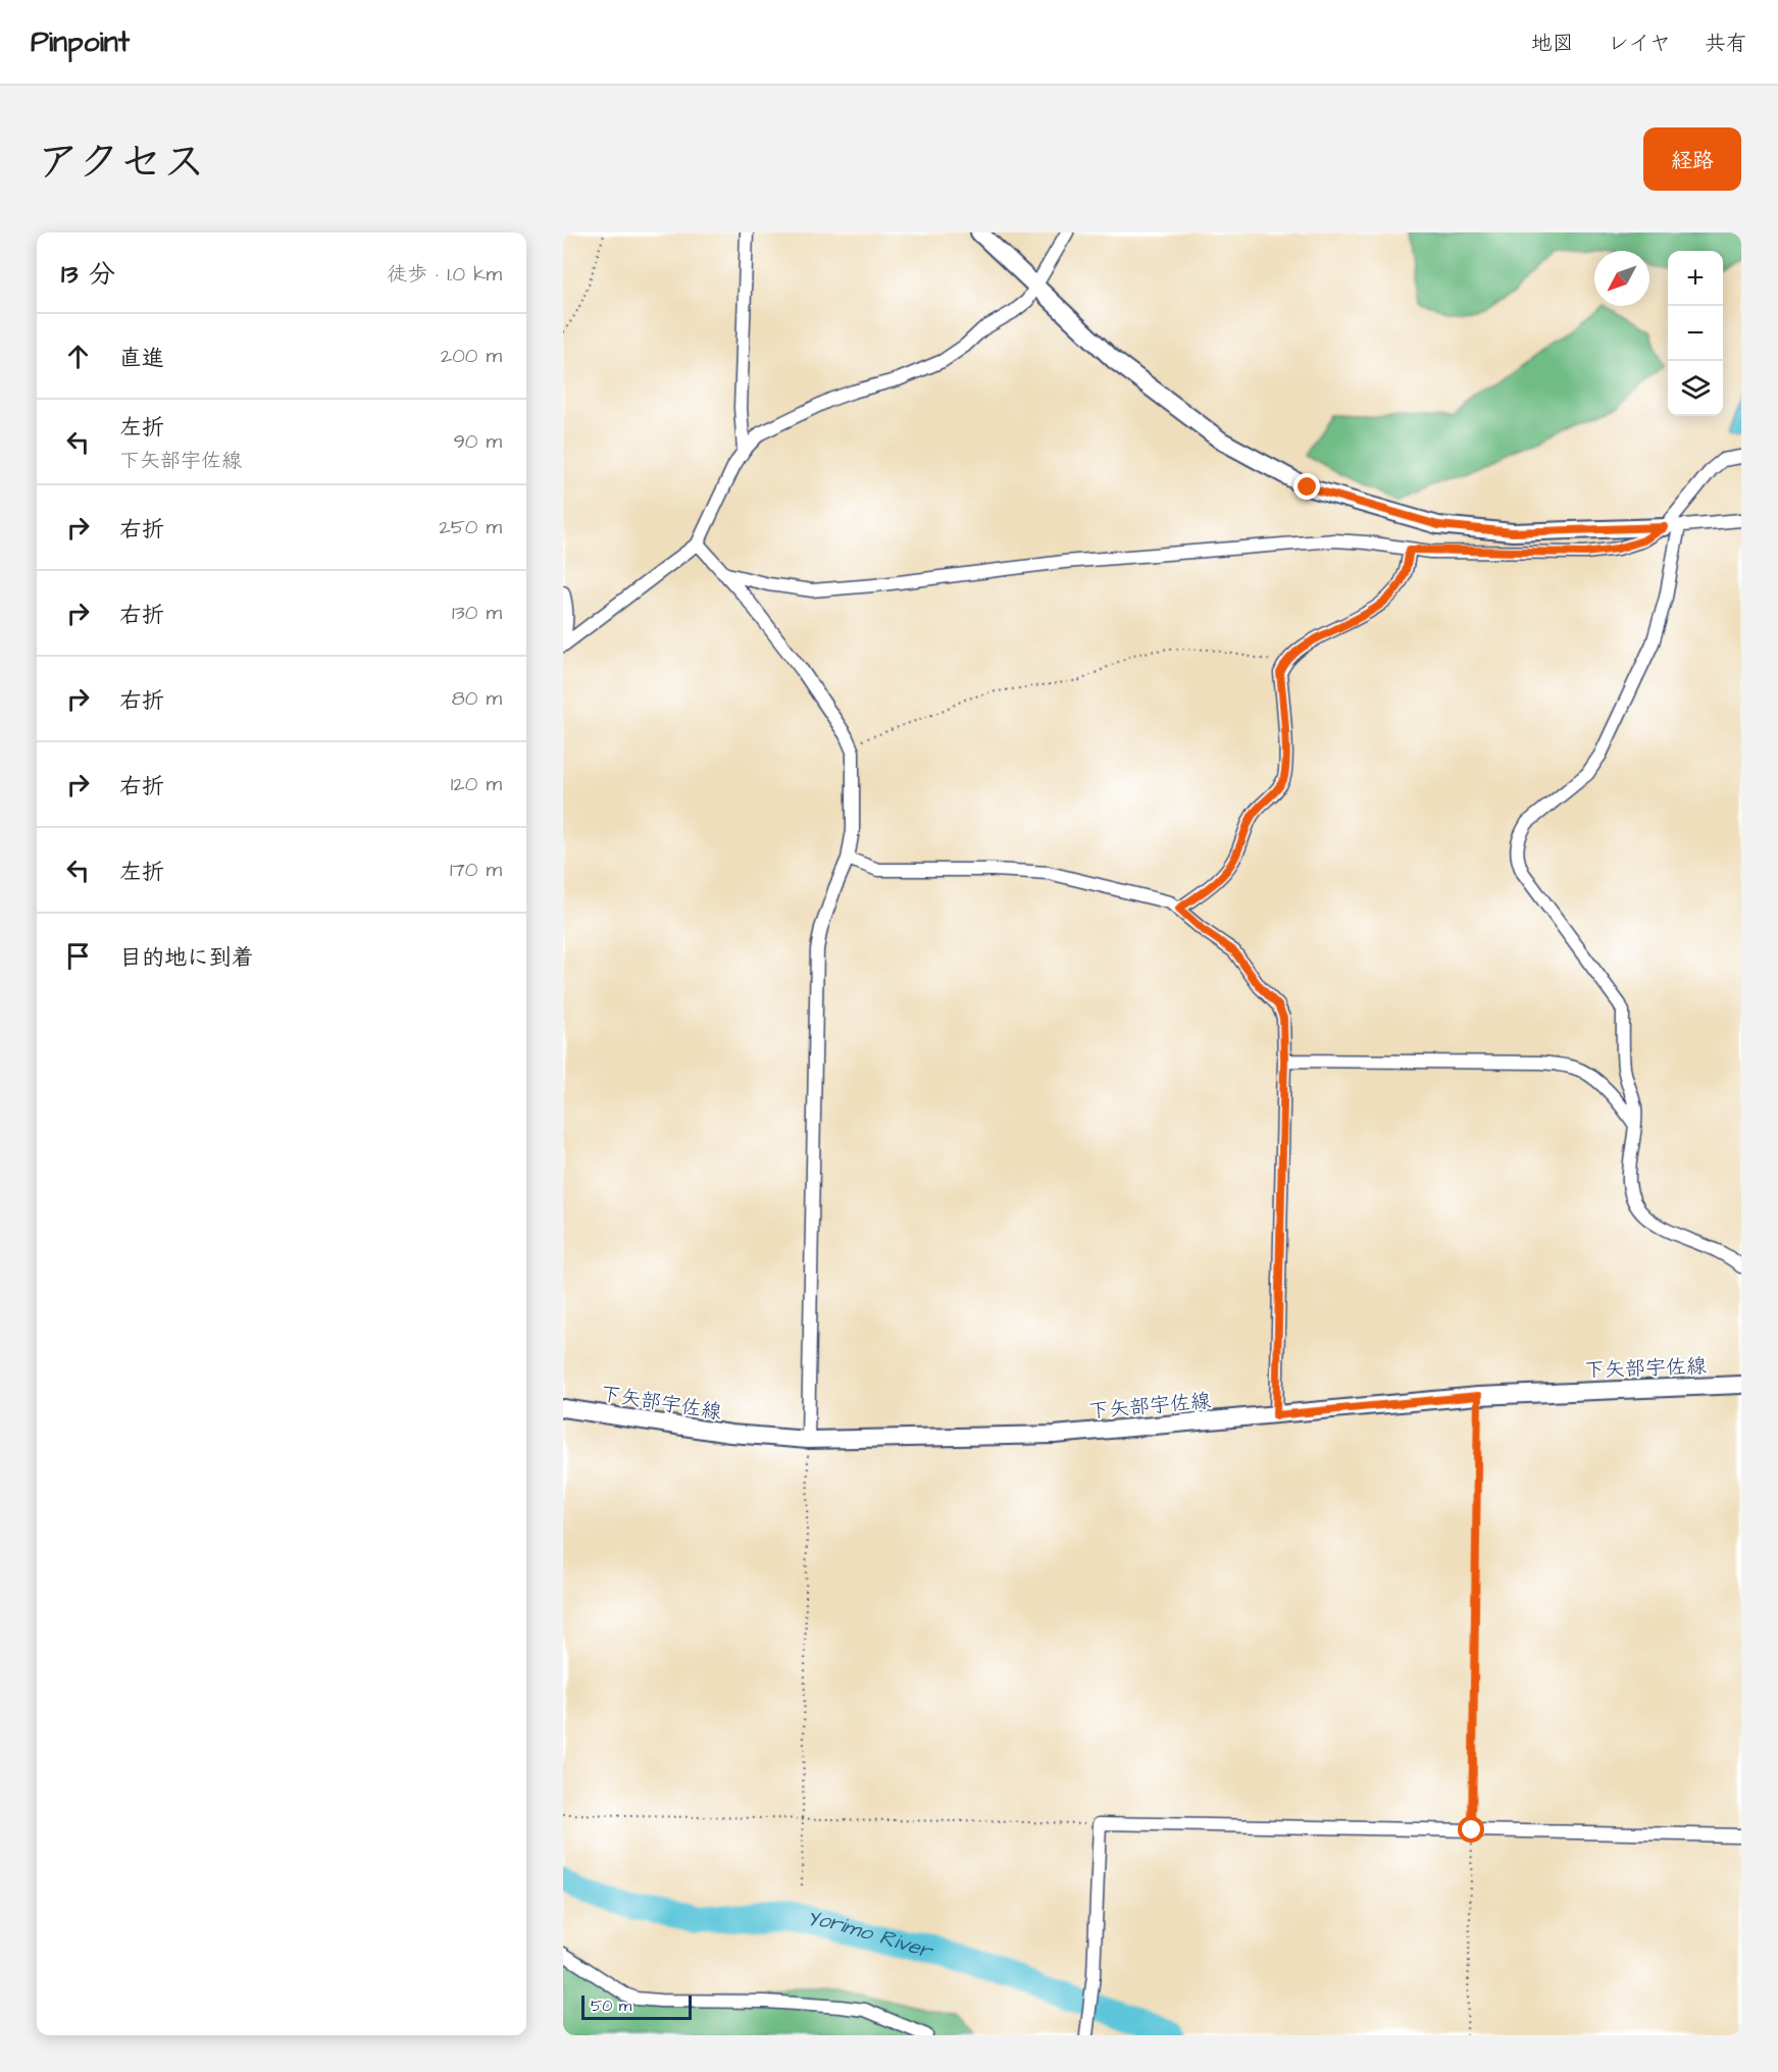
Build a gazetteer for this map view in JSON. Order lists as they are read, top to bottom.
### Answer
{
  "streets": {
    "main road": ["下矢部宇佐線"]
  },
  "water": ["Yorimo River"],
  "scale_bar": "50 m",
  "north": "bottom left",
  "page": {
    "header": "Pinpoint",
    "nav": ["地図", "レイヤ", "共有"],
    "title": "アクセス",
    "buttons": "経路",
    "heading": ["13 分", "徒歩 · 1.0 km"],
    "map_buttons": ["+", "−"],
    "list": [
      ["直進", "200 m"],
      ["左折", "下矢部宇佐線", "90 m"],
      ["右折", "250 m"],
      ["右折", "130 m"],
      ["右折", "80 m"],
      ["右折", "120 m"],
      ["左折", "170 m"],
      "目的地に到着"
    ],
    "scale": "50 m"
  }
}
